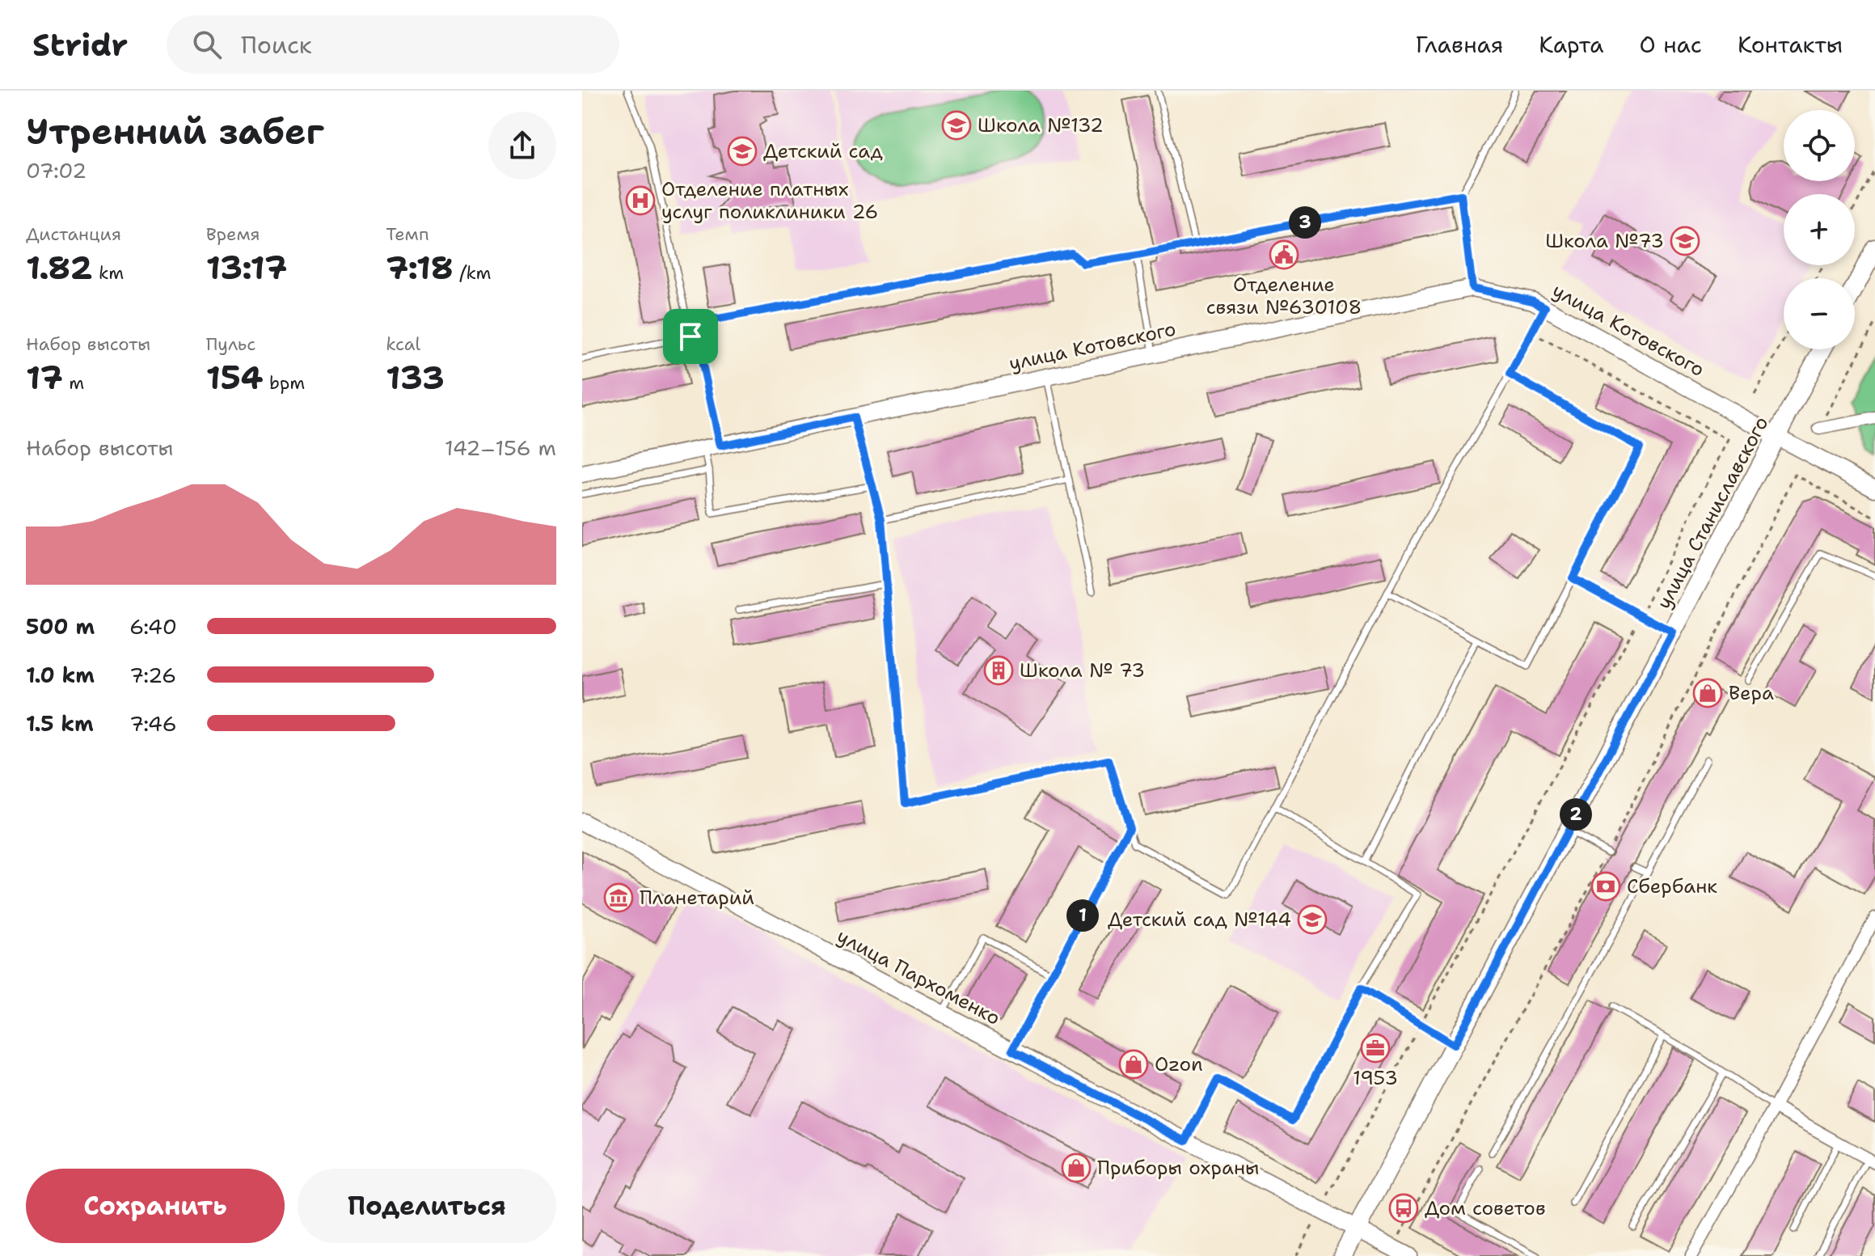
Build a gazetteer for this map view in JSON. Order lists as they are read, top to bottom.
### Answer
{
  "streets": {
    "main road": ["улица Станиславского"],
    "street": ["улица Котовского", "улица Пархоменко"]
  },
  "crossings": [
    ["улица Котовского", "улица Станиславского"],
    ["улица Станиславского", "улица Пархоменко"]
  ],
  "places": {
    "school or university": [
      "Школа №132",
      "Детский сад",
      "Школа №73",
      "Детский сад №144"
    ],
    "hospital": ["Отделение платных услуг поликлиники 26"],
    "public building": ["Отделение связи №630108"],
    "building": ["Школа № 73"],
    "shop": ["Вера", "Ozon", "Приборы охраны"],
    "bank": ["Сбербанк"],
    "museum": ["Планетарий"],
    "office": ["1953"],
    "bus stop": ["Дом советов"]
  },
  "page": {
    "header": "Stridr",
    "search": "Поиск",
    "nav": [
      "Главная",
      "Карта",
      "О нас",
      "Контакты"
    ],
    "heading": ["Утренний забег", "07:02"],
    "map_buttons": ["+", "−"],
    "stats": [
      ["Дистанция", "1.82 km"],
      ["Время", "13:17"],
      ["Темп", "7:18 /km"],
      ["Набор высоты", "17 m"],
      ["Пульс", "154 bpm"],
      ["kcal", "133"]
    ],
    "pins": ["3", "2", "1"],
    "chart": ["Набор высоты", "142–156 m"],
    "list": [
      {
        "name": "500 m",
        "note": "6:40"
      },
      {
        "name": "1.0 km",
        "note": "7:26"
      },
      {
        "name": "1.5 km",
        "note": "7:46"
      }
    ],
    "buttons": ["Сохранить", "Поделиться"]
  }
}
